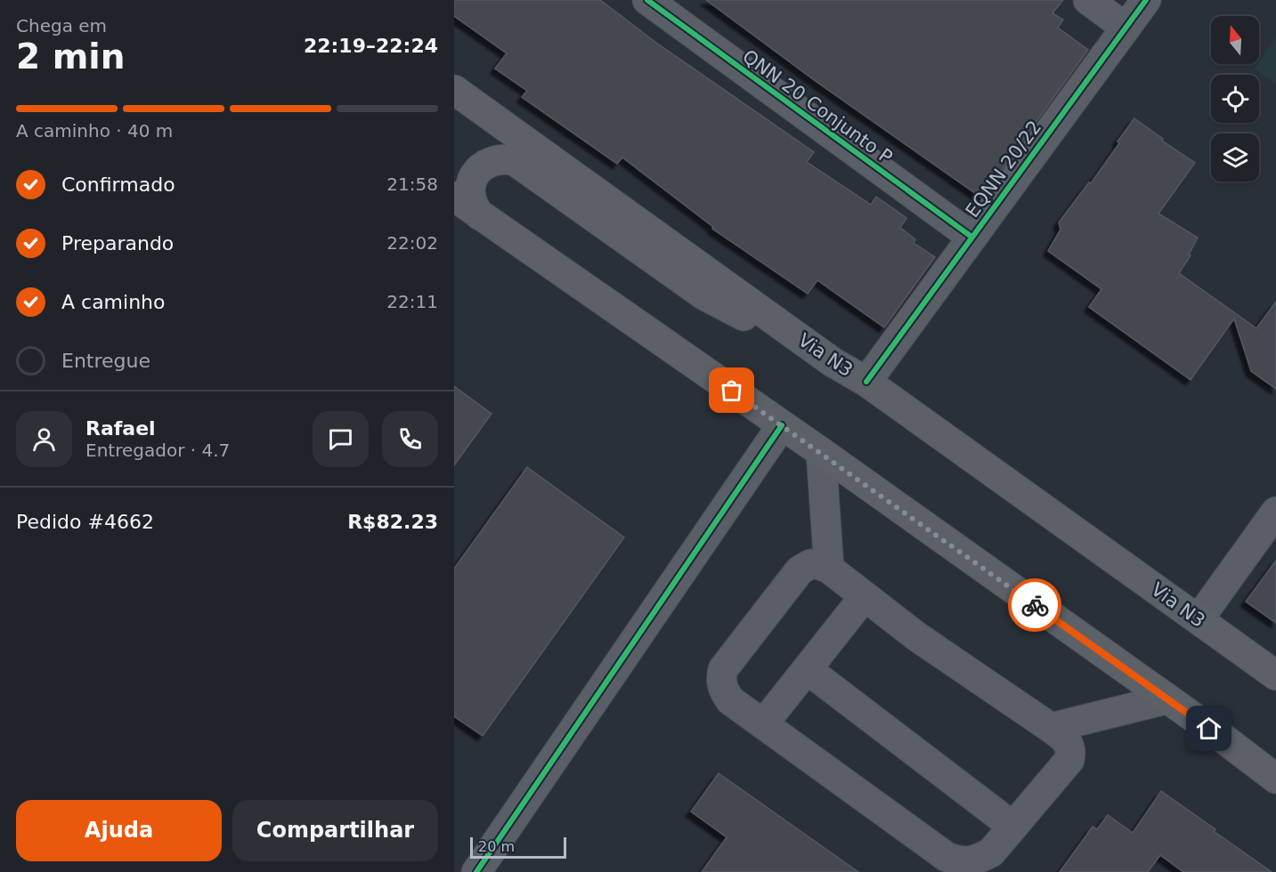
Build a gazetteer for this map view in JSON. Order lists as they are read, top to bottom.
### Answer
{
  "streets": {
    "main road": ["Via N3"],
    "street": ["QNN 20 Conjunto P", "EQNN 20/22"]
  },
  "crossings": [
    ["QNN 20 Conjunto P", "EQNN 20/22"],
    ["EQNN 20/22", "Via N3"]
  ],
  "scale_bar": "20 m",
  "north": "top",
  "page": {
    "heading": ["2 min", "Chega em", "22:19–22:24"],
    "panel": [
      "Rafael",
      "Entregador · 4.7",
      "Pedido #4662",
      "R$82.23"
    ],
    "bar": "A caminho · 40 m",
    "list": [
      ["Confirmado", "21:58"],
      ["Preparando", "22:02"],
      ["A caminho", "22:11"],
      "Entregue"
    ],
    "buttons": ["Ajuda", "Compartilhar"],
    "scale": "20 m"
  }
}
